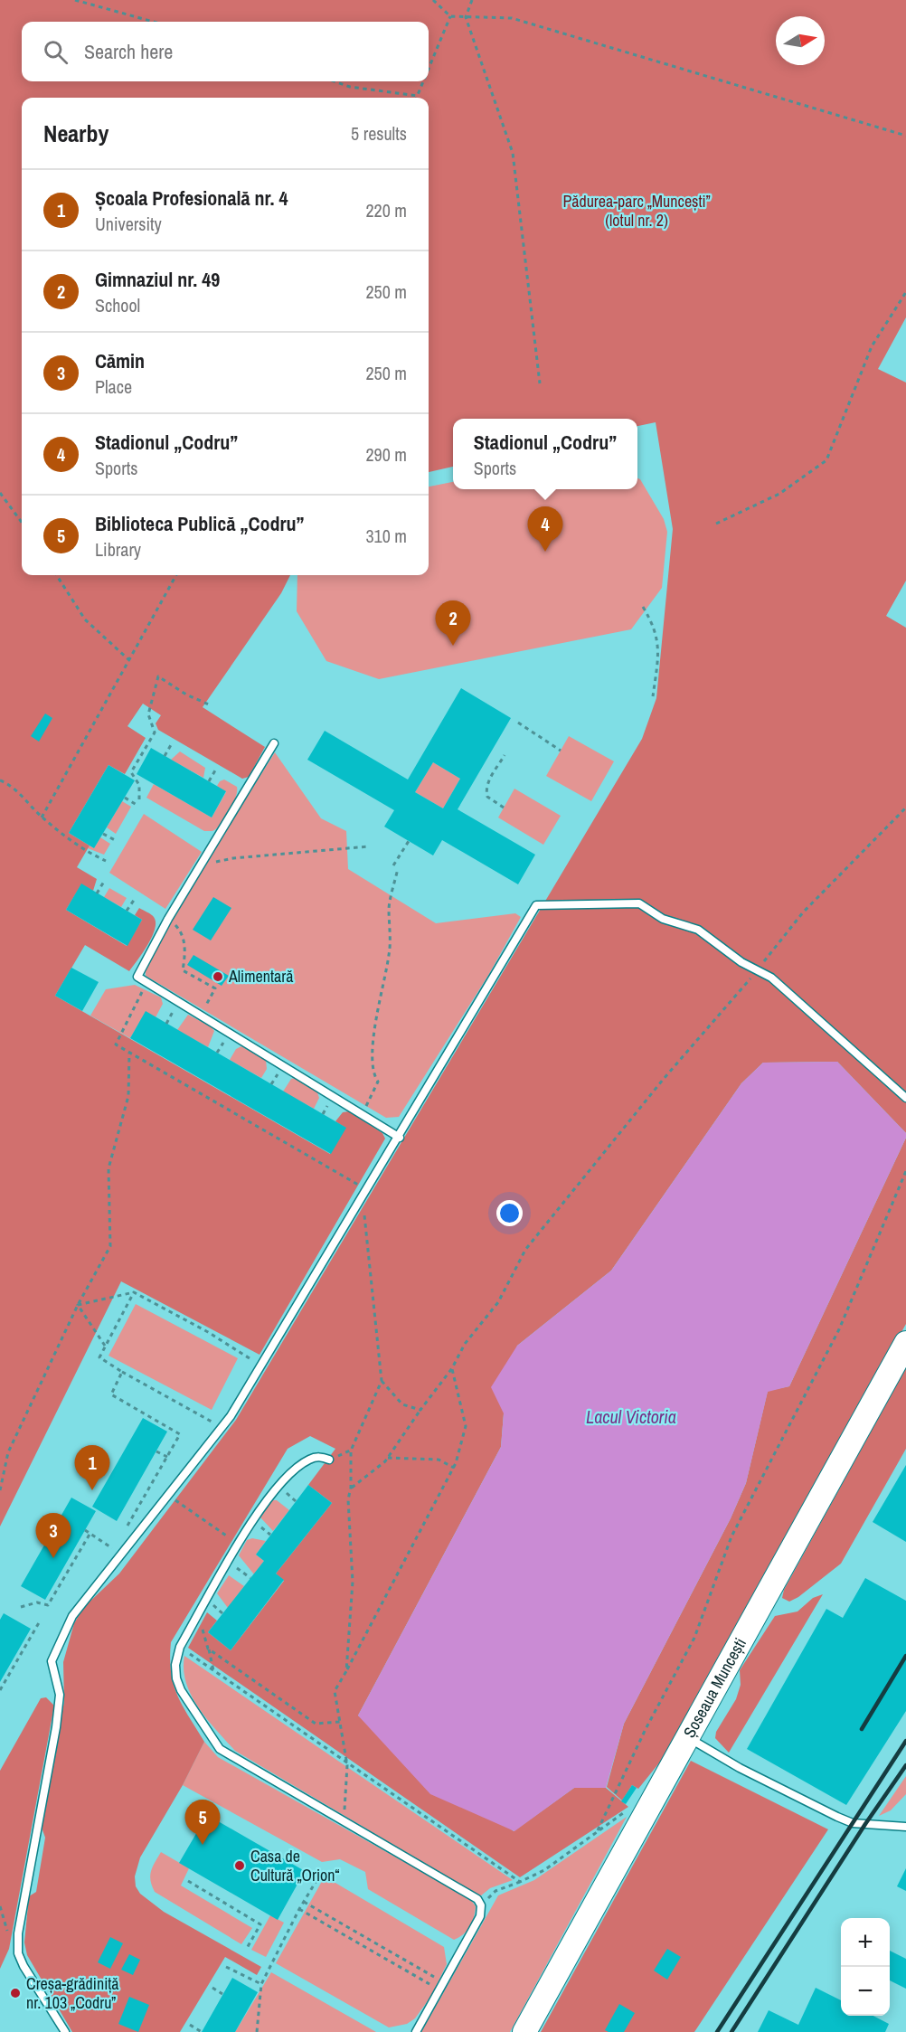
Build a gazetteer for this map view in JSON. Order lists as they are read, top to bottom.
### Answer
{
  "streets": {
    "main road": ["Șoseaua Muncești"]
  },
  "water": ["Lacul Victoria"],
  "parks": ["Pădurea-parc „Muncești” (lotul nr. 2)"],
  "places": ["Alimentară", "Casa de Cultură „Orion“", "Creșa-grădiniță nr. 103 „Codru”"],
  "north": "right",
  "page": {
    "search": "Search here",
    "heading": ["Nearby", "5 results"],
    "list": [
      {
        "mark": "1",
        "name": "Școala Profesională nr. 4",
        "note": "University",
        "value": "220 m"
      },
      {
        "mark": "2",
        "name": "Gimnaziul nr. 49",
        "note": "School",
        "value": "250 m"
      },
      {
        "mark": "3",
        "name": "Cămin",
        "note": "Place",
        "value": "250 m"
      },
      {
        "mark": "4",
        "name": "Stadionul „Codru”",
        "note": "Sports",
        "value": "290 m"
      },
      {
        "mark": "5",
        "name": "Biblioteca Publică „Codru”",
        "note": "Library",
        "value": "310 m"
      }
    ],
    "popup": ["Stadionul „Codru”", "Sports"],
    "pins": [
      "4",
      "2",
      "1",
      "3",
      "5"
    ],
    "map_buttons": ["+", "−"]
  }
}
